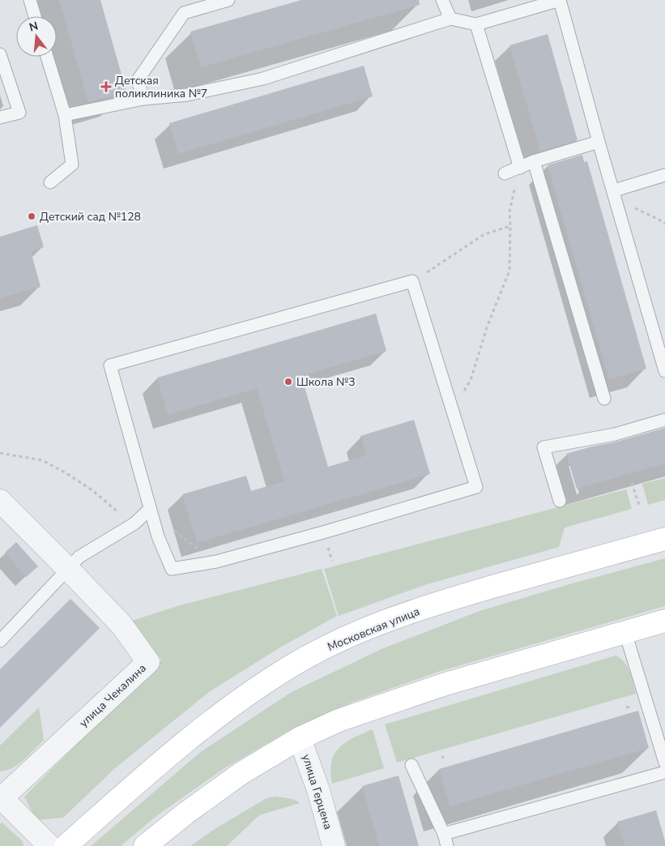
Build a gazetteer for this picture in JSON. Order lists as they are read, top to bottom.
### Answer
{
  "streets": {
    "main road": ["Московская улица"],
    "street": ["улица Чекалина", "улица Герцена"]
  },
  "places": {
    "health": ["Детская поликлиника №7"],
    "other": ["Детский сад №128", "Школа №3"]
  },
  "north": "top"
}
